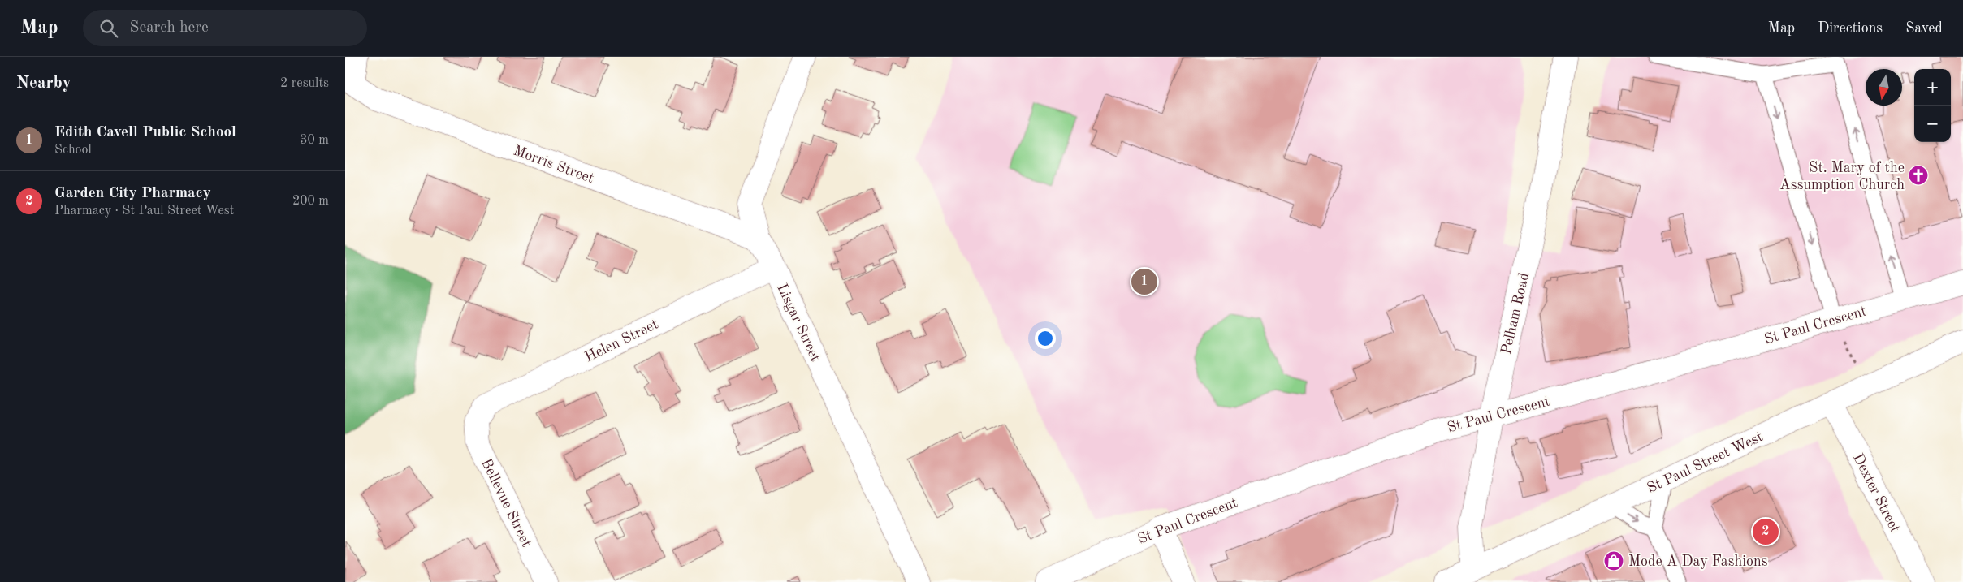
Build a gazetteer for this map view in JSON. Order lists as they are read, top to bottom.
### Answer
{
  "streets": {
    "street": [
      "Morris Street",
      "Pelham Road",
      "Lisgar Street",
      "St Paul Crescent",
      "Helen Street",
      "St Paul Street West",
      "Dexter Street",
      "Bellevue Street"
    ]
  },
  "crossings": [
    ["Morris Street", "Lisgar Street"],
    ["Pelham Road", "St Paul Crescent"],
    ["Pelham Road", "St Paul Street West"],
    ["Lisgar Street", "Helen Street"],
    ["Helen Street", "Bellevue Street"],
    ["St Paul Street West", "Dexter Street"]
  ],
  "places": {
    "church": ["St. Mary of the Assumption Church"],
    "shop": ["Mode A Day Fashions"]
  },
  "north": "bottom",
  "page": {
    "header": "Map",
    "search": "Search here",
    "nav": ["Map", "Directions", "Saved"],
    "heading": ["Nearby", "2 results"],
    "map_buttons": ["+", "−"],
    "list": [
      {
        "mark": "1",
        "name": "Edith Cavell Public School",
        "note": "School",
        "value": "30 m"
      },
      {
        "mark": "2",
        "name": "Garden City Pharmacy",
        "note": "Pharmacy · St Paul Street West",
        "value": "200 m"
      }
    ],
    "pins": ["1", "2"]
  }
}
